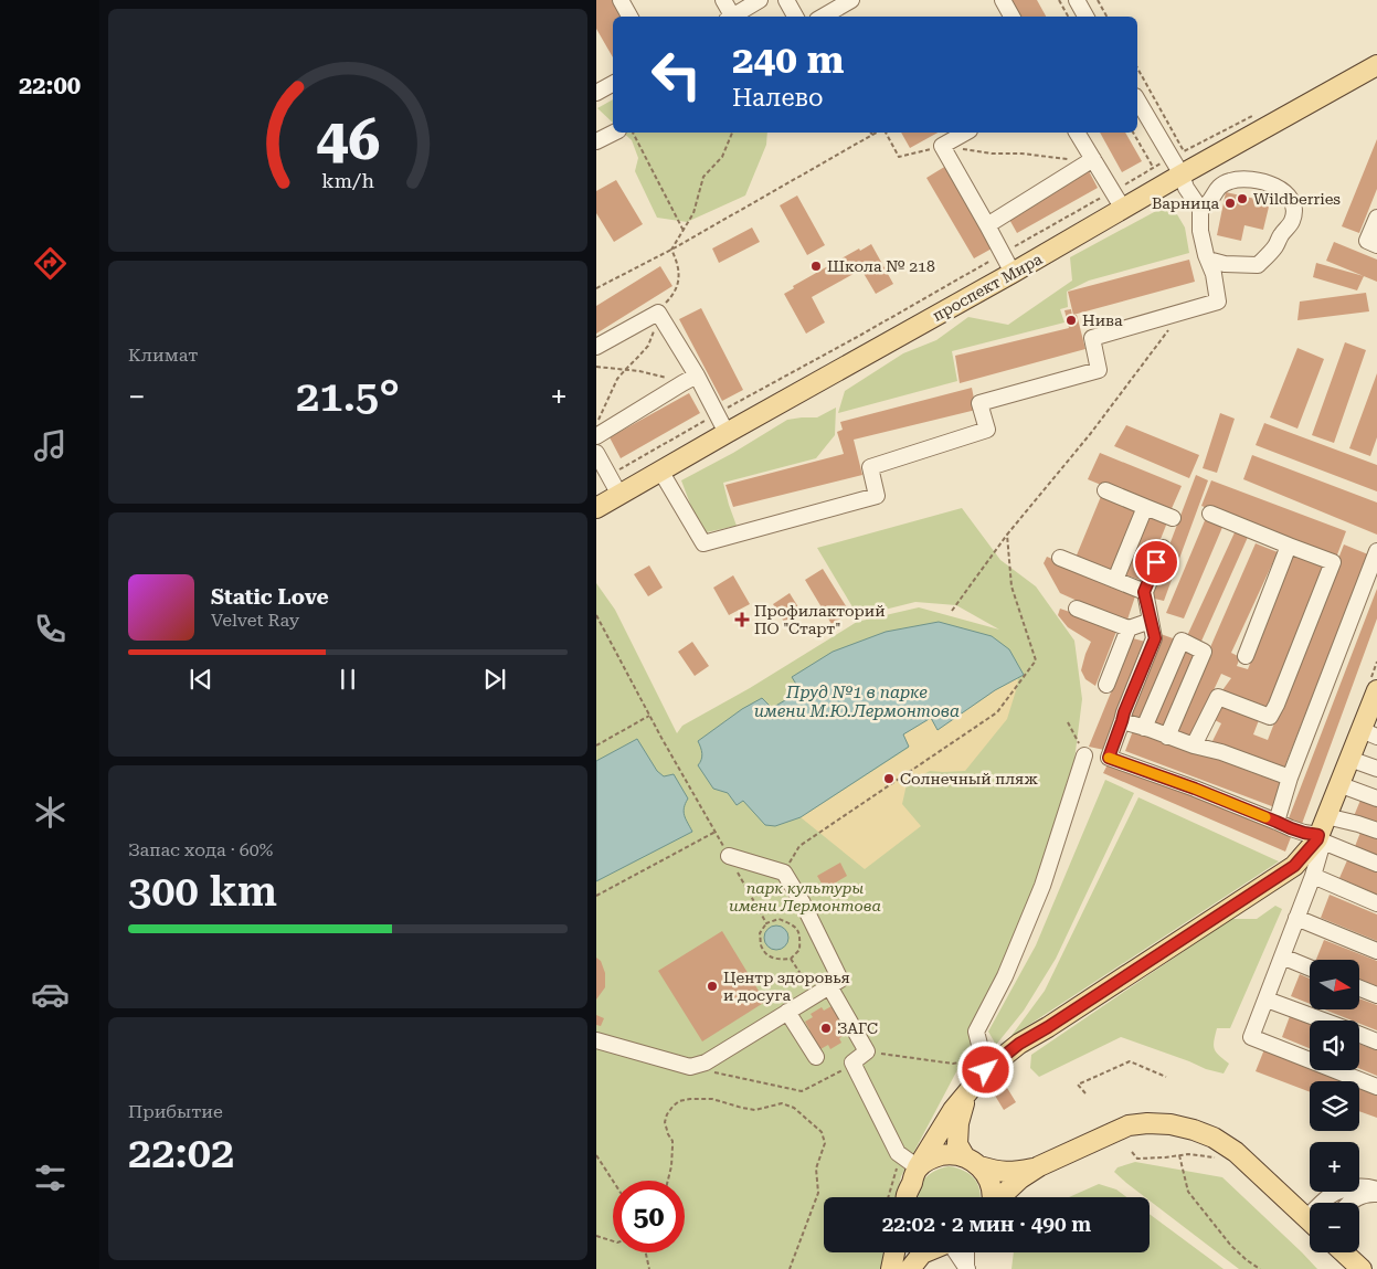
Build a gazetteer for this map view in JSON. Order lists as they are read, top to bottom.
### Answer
{
  "streets": {
    "main road": ["проспект Мира"]
  },
  "water": ["Пруд №1 в парке имени М.Ю.Лермонтова"],
  "parks": ["парк культуры имени Лермонтова"],
  "places": {
    "other": [
      "Wildberries",
      "Варница",
      "Школа № 218",
      "Нива",
      "Солнечный пляж",
      "Центр здоровья и досуга",
      "ЗАГС"
    ],
    "health": ["Профилакторий ПО \"Старт\""]
  },
  "north": "right",
  "page": {
    "tabs": "22:00",
    "turn": ["240 m", "Налево"],
    "tile": [
      "Климат",
      ["Запас хода · 60%", "300 km"],
      ["Прибытие", "22:02"]
    ],
    "heat": ["−", "21.5°", "+"],
    "song": ["Static Love", "Velvet Ray"],
    "map_buttons": ["+", "−"],
    "limit": "50",
    "trip": "22:02 · 2 мин · 490 m",
    "gauge": ["46", "km/h"]
  }
}
